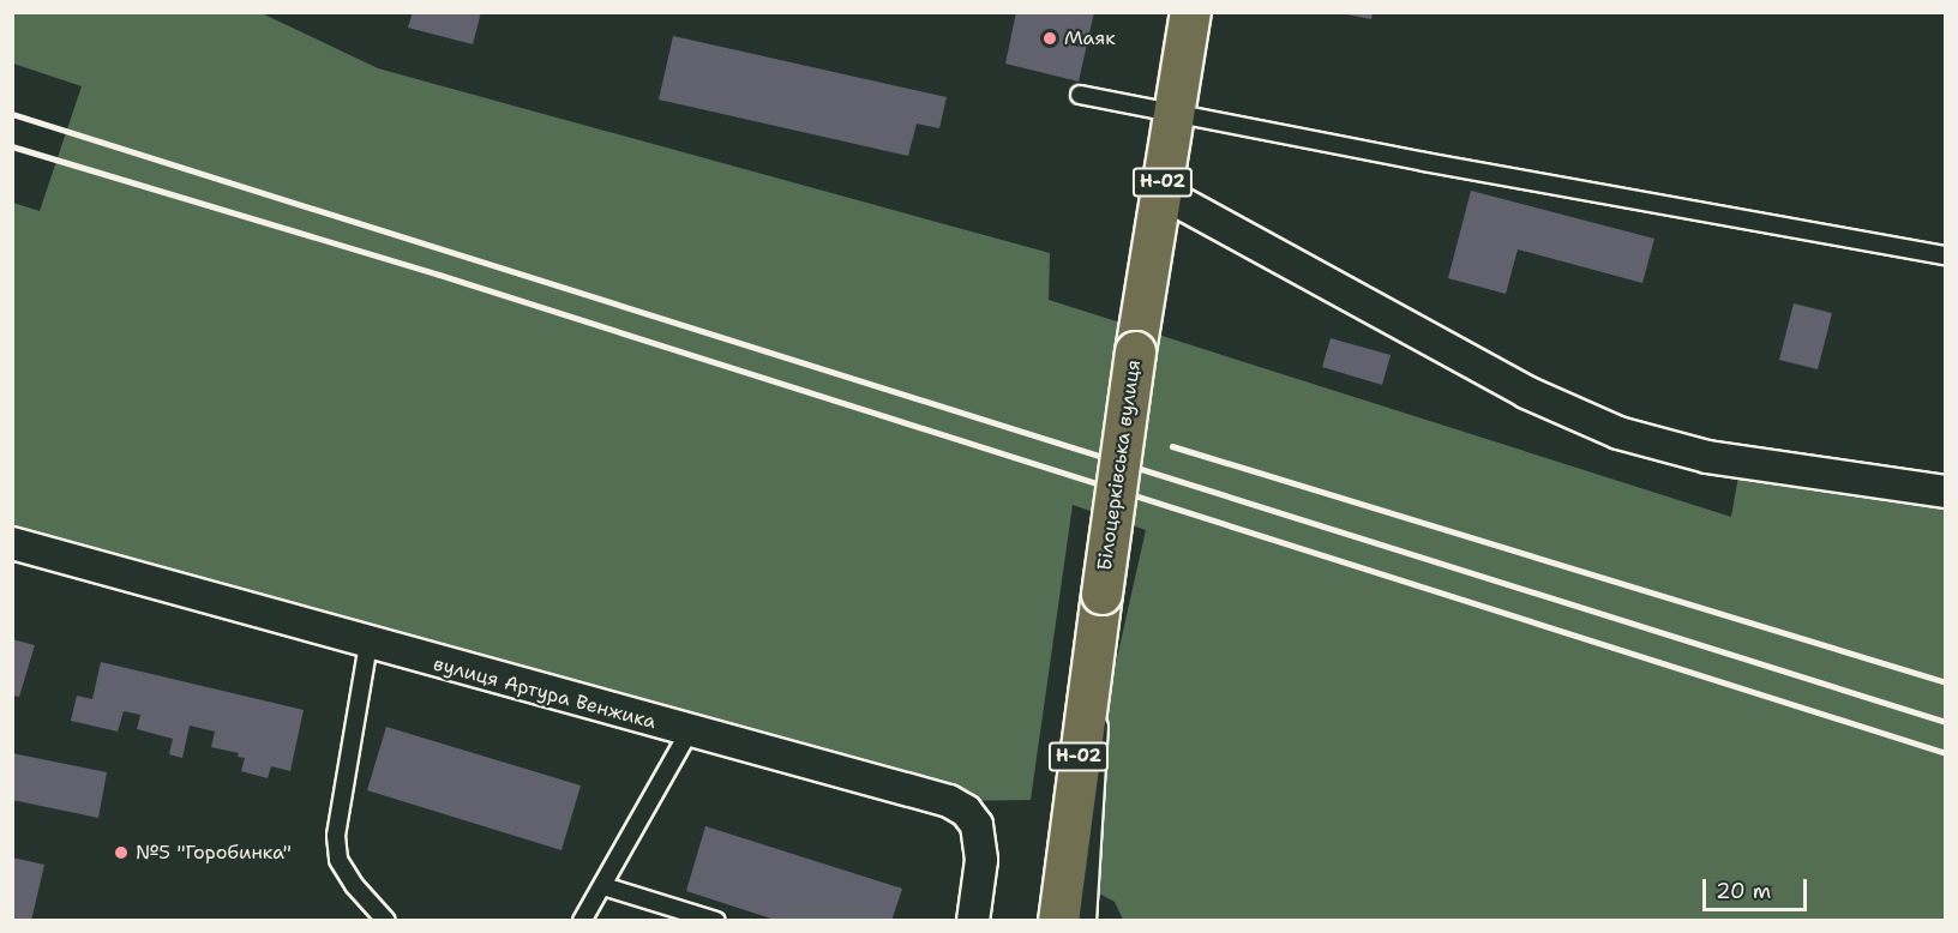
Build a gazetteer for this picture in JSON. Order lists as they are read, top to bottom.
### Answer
{
  "streets": {
    "main road": ["Н-02", "Білоцерківська вулиця"],
    "street": ["вулиця Артура Венжика"]
  },
  "places": ["Маяк", "№5 \"Горобинка\""],
  "scale_bar": "20 m"
}
